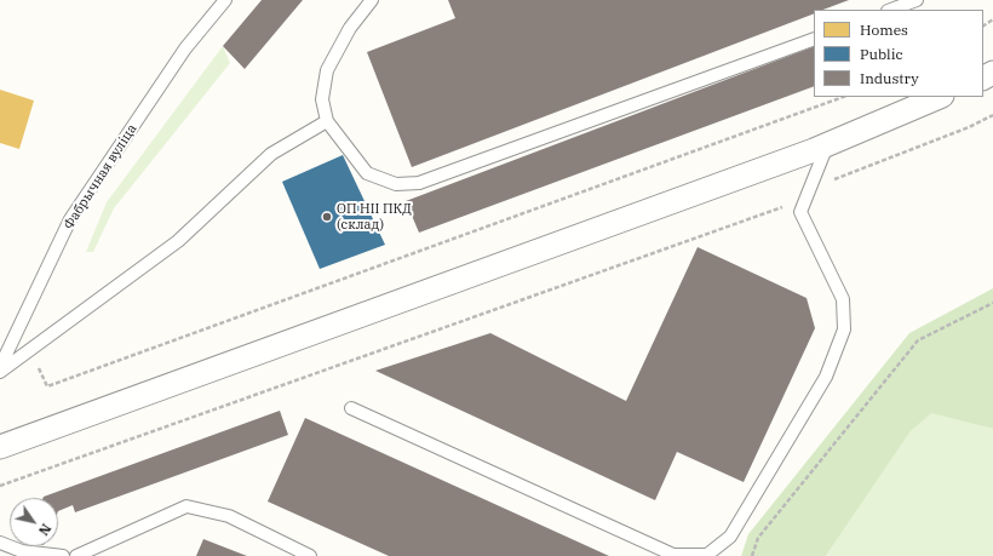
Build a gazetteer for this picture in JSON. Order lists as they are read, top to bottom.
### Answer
{
  "streets": {
    "lane": ["Фабрычная вуліца"]
  },
  "places": ["ОП НII ПКД (склад)"],
  "legend": ["Homes", "Public", "Industry"],
  "north": "bottom right"
}
